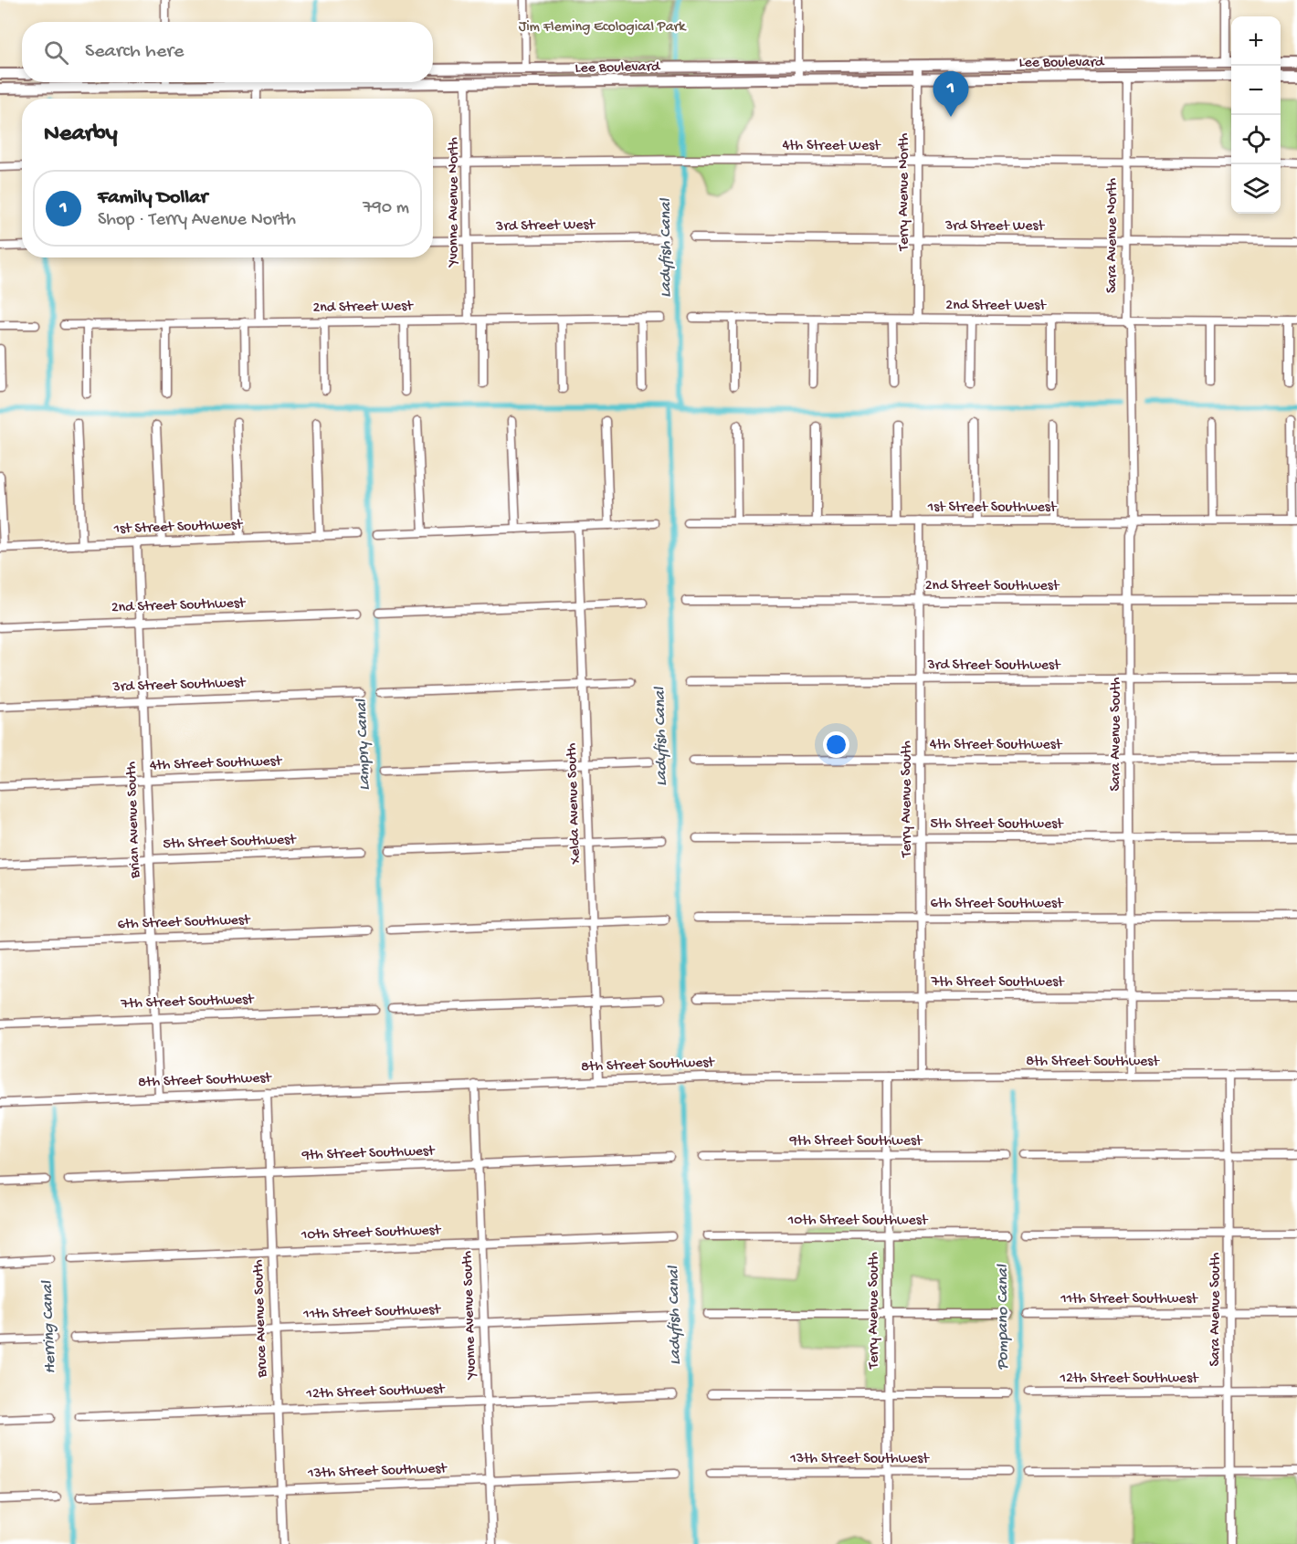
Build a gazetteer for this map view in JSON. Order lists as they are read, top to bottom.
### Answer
{
  "streets": {
    "main road": ["Lee Boulevard"],
    "street": [
      "4th Street West",
      "Terry Avenue North",
      "Yvonne Avenue North",
      "3rd Street West",
      "Sara Avenue North",
      "2nd Street West",
      "1st Street Southwest",
      "2nd Street Southwest",
      "3rd Street Southwest",
      "Sara Avenue South",
      "4th Street Southwest",
      "Terry Avenue South",
      "Xelda Avenue South",
      "Brian Avenue South",
      "5th Street Southwest",
      "6th Street Southwest",
      "7th Street Southwest",
      "8th Street Southwest",
      "9th Street Southwest",
      "10th Street Southwest",
      "11th Street Southwest",
      "Yvonne Avenue South",
      "Bruce Avenue South",
      "12th Street Southwest",
      "13th Street Southwest"
    ]
  },
  "crossings": [
    ["Lee Boulevard", "Terry Avenue North"],
    ["Lee Boulevard", "Yvonne Avenue North"],
    ["Lee Boulevard", "Sara Avenue North"],
    ["4th Street West", "Terry Avenue North"],
    ["4th Street West", "Yvonne Avenue North"],
    ["4th Street West", "Sara Avenue North"],
    ["Terry Avenue North", "3rd Street West"],
    ["Terry Avenue North", "2nd Street West"],
    ["Yvonne Avenue North", "3rd Street West"],
    ["Yvonne Avenue North", "2nd Street West"],
    ["3rd Street West", "Sara Avenue North"],
    ["Sara Avenue North", "2nd Street West"],
    ["Sara Avenue North", "Sara Avenue South"],
    ["1st Street Southwest", "Sara Avenue South"],
    ["1st Street Southwest", "Terry Avenue South"],
    ["1st Street Southwest", "Brian Avenue South"],
    ["2nd Street Southwest", "Sara Avenue South"],
    ["2nd Street Southwest", "Terry Avenue South"],
    ["2nd Street Southwest", "Brian Avenue South"],
    ["3rd Street Southwest", "Sara Avenue South"],
    ["3rd Street Southwest", "Terry Avenue South"],
    ["3rd Street Southwest", "Brian Avenue South"],
    ["Sara Avenue South", "4th Street Southwest"],
    ["Sara Avenue South", "5th Street Southwest"],
    ["Sara Avenue South", "6th Street Southwest"],
    ["Sara Avenue South", "7th Street Southwest"],
    ["Sara Avenue South", "8th Street Southwest"],
    ["Sara Avenue South", "11th Street Southwest"],
    ["Sara Avenue South", "12th Street Southwest"],
    ["4th Street Southwest", "Terry Avenue South"],
    ["4th Street Southwest", "Brian Avenue South"],
    ["Terry Avenue South", "5th Street Southwest"],
    ["Terry Avenue South", "6th Street Southwest"],
    ["Terry Avenue South", "7th Street Southwest"],
    ["Terry Avenue South", "8th Street Southwest"],
    ["Terry Avenue South", "9th Street Southwest"],
    ["Terry Avenue South", "10th Street Southwest"],
    ["Terry Avenue South", "13th Street Southwest"],
    ["Xelda Avenue South", "8th Street Southwest"],
    ["Brian Avenue South", "5th Street Southwest"],
    ["Brian Avenue South", "6th Street Southwest"],
    ["Brian Avenue South", "7th Street Southwest"],
    ["Brian Avenue South", "8th Street Southwest"],
    ["8th Street Southwest", "Yvonne Avenue South"],
    ["8th Street Southwest", "Bruce Avenue South"],
    ["9th Street Southwest", "Yvonne Avenue South"],
    ["9th Street Southwest", "Bruce Avenue South"],
    ["10th Street Southwest", "Yvonne Avenue South"],
    ["10th Street Southwest", "Bruce Avenue South"],
    ["11th Street Southwest", "Yvonne Avenue South"],
    ["11th Street Southwest", "Bruce Avenue South"],
    ["Yvonne Avenue South", "12th Street Southwest"],
    ["Yvonne Avenue South", "13th Street Southwest"],
    ["Bruce Avenue South", "12th Street Southwest"],
    ["Bruce Avenue South", "13th Street Southwest"]
  ],
  "water": [
    "Ladyfish Canal",
    "Lampry Canal",
    "Pompano Canal",
    "Herring Canal"
  ],
  "parks": ["Jim Fleming Ecological Park"],
  "page": {
    "map_buttons": ["+", "−"],
    "search": "Search here",
    "pins": "1",
    "heading": "Nearby",
    "list": [
      {
        "mark": "1",
        "name": "Family Dollar",
        "note": "Shop · Terry Avenue North",
        "value": "790 m"
      }
    ]
  }
}
